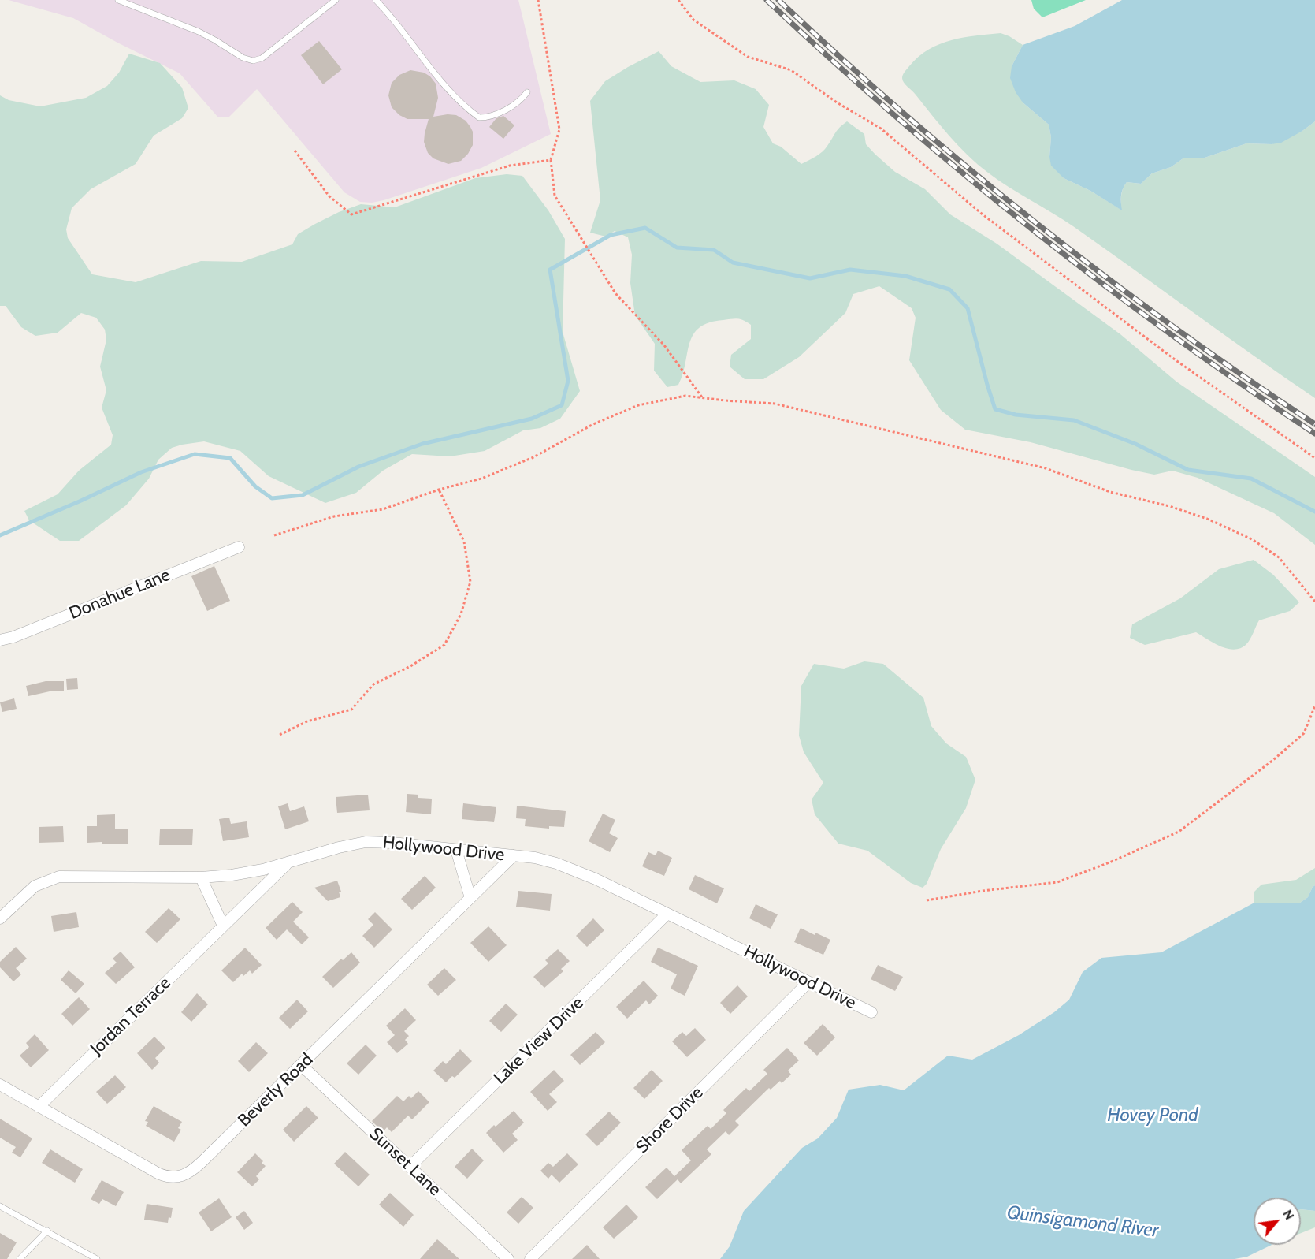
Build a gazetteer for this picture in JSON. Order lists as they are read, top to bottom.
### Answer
{
  "streets": {
    "street": [
      "Donahue Lane",
      "Hollywood Drive",
      "Jordan Terrace",
      "Lake View Drive",
      "Beverly Road",
      "Shore Drive",
      "Sunset Lane"
    ]
  },
  "crossings": [
    ["Hollywood Drive", "Jordan Terrace"],
    ["Hollywood Drive", "Lake View Drive"],
    ["Hollywood Drive", "Beverly Road"],
    ["Hollywood Drive", "Shore Drive"],
    ["Jordan Terrace", "Beverly Road"],
    ["Lake View Drive", "Sunset Lane"],
    ["Beverly Road", "Sunset Lane"]
  ],
  "water": ["Hovey Pond", "Quinsigamond River"],
  "north": "top right"
}
